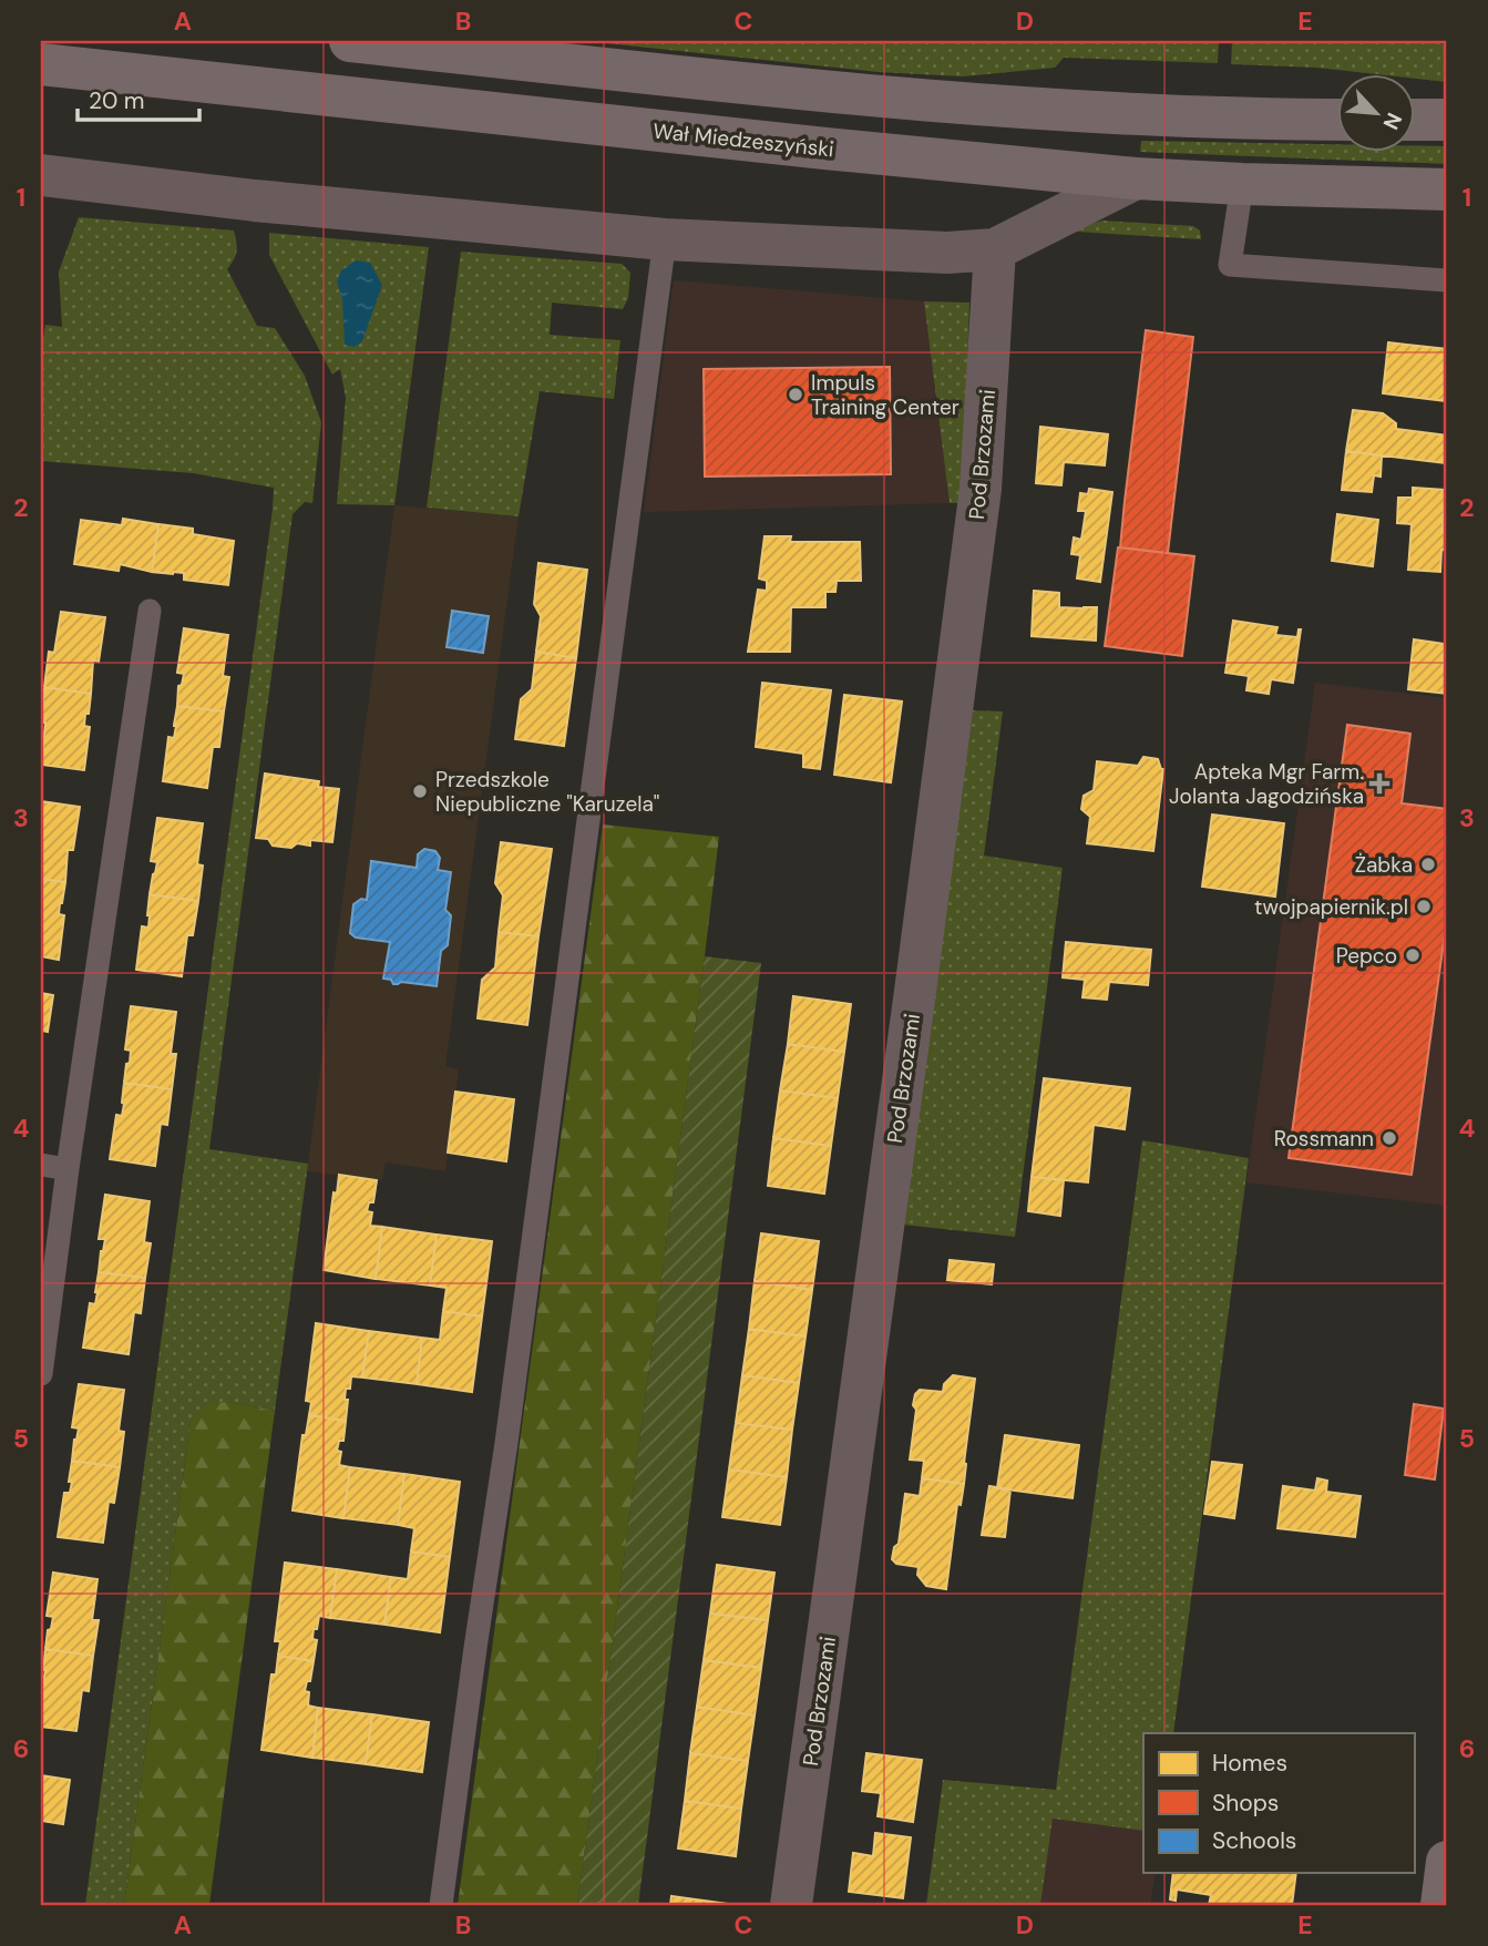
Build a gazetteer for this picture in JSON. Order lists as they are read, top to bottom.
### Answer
{
  "streets": {
    "main road": ["Wał Miedzeszyński"],
    "street": ["Pod Brzozami"]
  },
  "places": {
    "other": [
      "Impuls Training Center",
      "Przedszkole Niepubliczne \"Karuzela\"",
      "Żabka",
      "twojpapiernik.pl",
      "Pepco",
      "Rossmann"
    ],
    "health": ["Apteka Mgr Farm. Jolanta Jagodzińska"]
  },
  "legend": ["Homes", "Shops", "Schools"],
  "scale_bar": "20 m",
  "north": "bottom right",
  "grid": {
    "columns": [
      "A",
      "B",
      "C",
      "D",
      "E"
    ],
    "rows": [
      "1",
      "2",
      "3",
      "4",
      "5",
      "6"
    ]
  }
}
